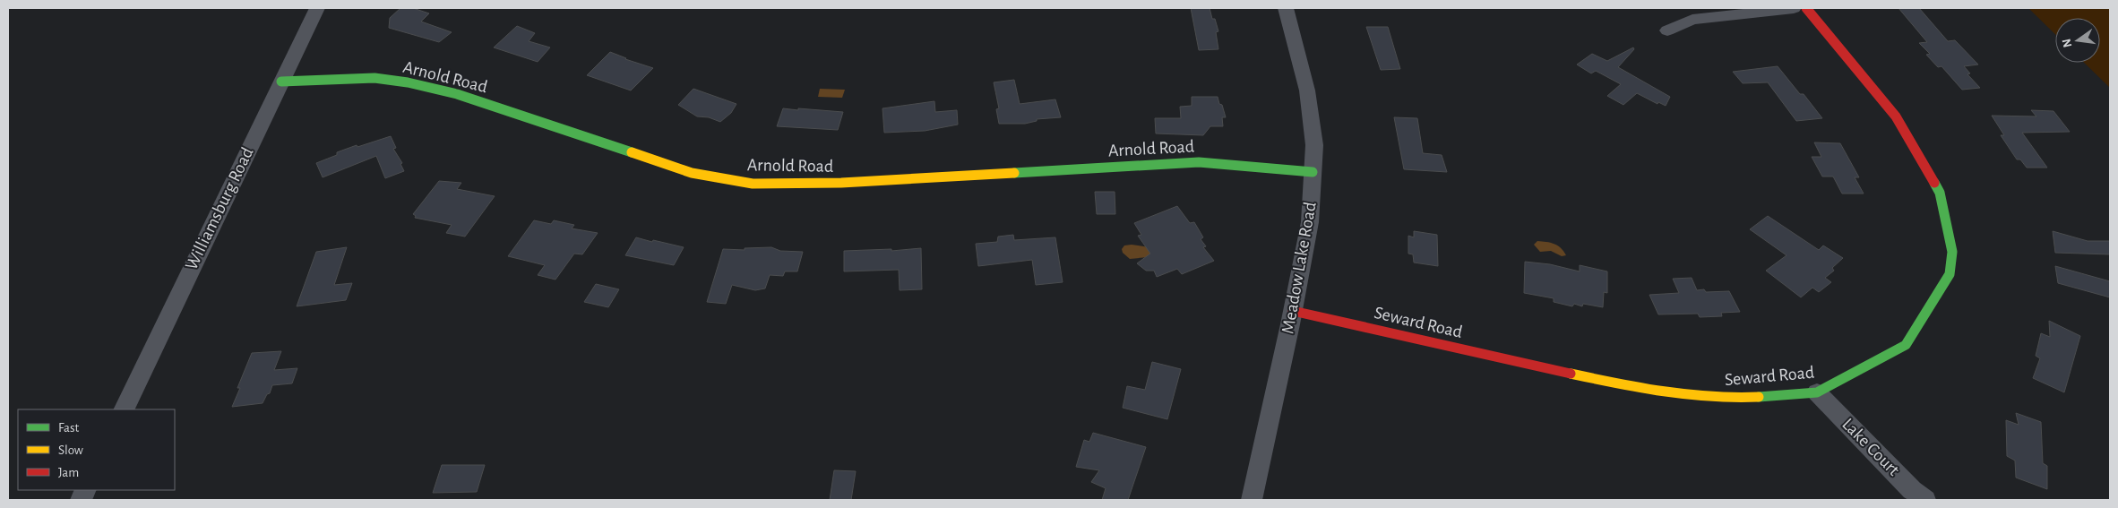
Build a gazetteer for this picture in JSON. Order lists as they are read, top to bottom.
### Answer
{
  "streets": {
    "street": [
      "Arnold Road",
      "Williamsburg Road",
      "Meadow Lake Road",
      "Seward Road",
      "Lake Court"
    ]
  },
  "crossings": [
    ["Arnold Road", "Williamsburg Road"],
    ["Arnold Road", "Meadow Lake Road"],
    ["Meadow Lake Road", "Seward Road"],
    ["Seward Road", "Lake Court"]
  ],
  "legend": ["Fast", "Slow", "Jam"],
  "north": "left"
}
